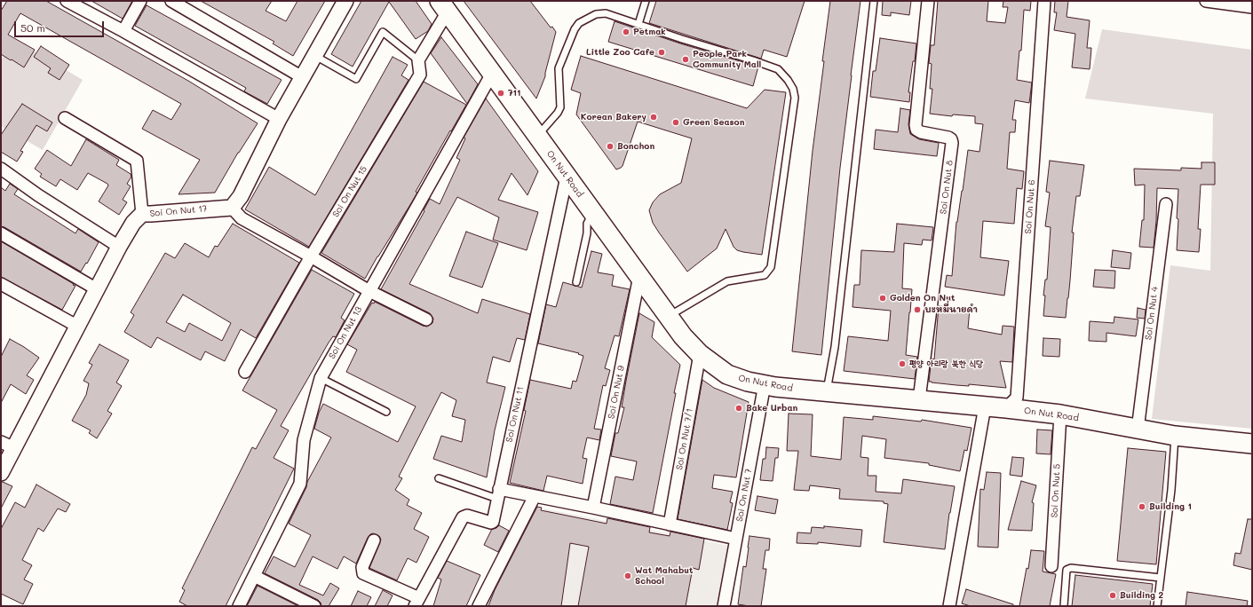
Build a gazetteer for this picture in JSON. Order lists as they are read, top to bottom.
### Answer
{
  "streets": {
    "main road": ["On Nut Road"],
    "street": [
      "Soi On Nut 8",
      "Soi On Nut 15",
      "Soi On Nut 6",
      "Soi On Nut 17",
      "Soi On Nut 4",
      "Soi On Nut 13",
      "Soi On Nut 9",
      "Soi On Nut 11",
      "Soi On Nut 7/1",
      "Soi On Nut 5",
      "Soi On Nut 7"
    ]
  },
  "crossings": [
    ["On Nut Road", "Soi On Nut 8"],
    ["On Nut Road", "Soi On Nut 6"],
    ["On Nut Road", "Soi On Nut 4"],
    ["On Nut Road", "Soi On Nut 13"],
    ["On Nut Road", "Soi On Nut 9"],
    ["On Nut Road", "Soi On Nut 11"],
    ["On Nut Road", "Soi On Nut 7/1"],
    ["On Nut Road", "Soi On Nut 5"],
    ["On Nut Road", "Soi On Nut 7"]
  ],
  "places": [
    "Petmak",
    "Little Zoo Cafe",
    "People Park Community Mall",
    "711",
    "Korean Bakery",
    "Green Season",
    "Bonchon",
    "Golden On Nut",
    "บะหมี่นายดำ",
    "평양 아리랑 북한 식당",
    "Bake Urban",
    "Building 1",
    "Wat Mahabut School",
    "Building 2"
  ],
  "scale_bar": "50 m"
}
